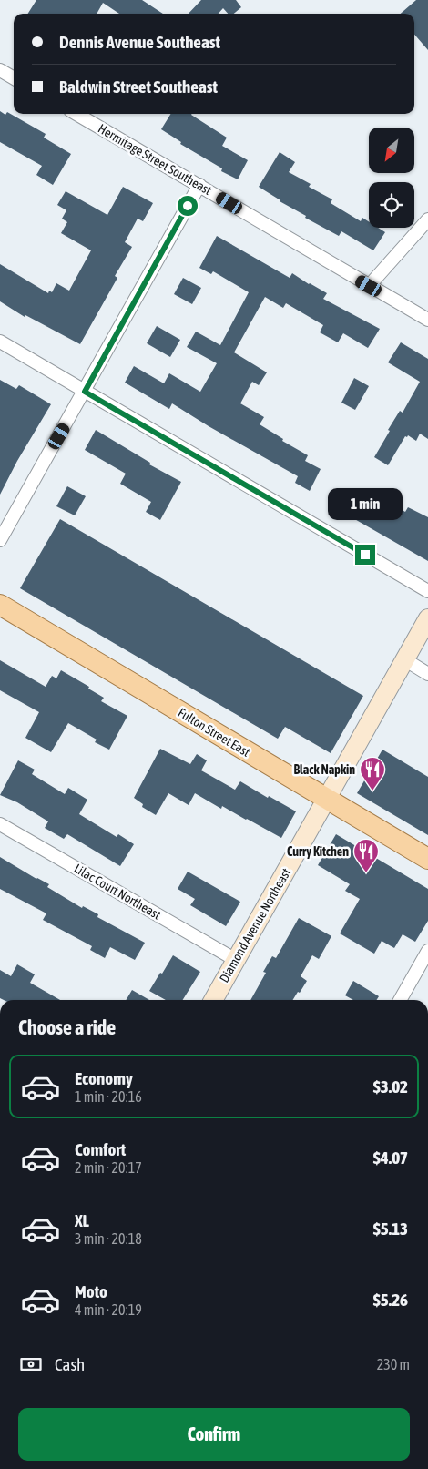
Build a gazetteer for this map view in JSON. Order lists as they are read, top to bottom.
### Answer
{
  "streets": {
    "main road": ["Fulton Street East"],
    "street": ["Hermitage Street Southeast", "Lilac Court Northeast", "Diamond Avenue Northeast"]
  },
  "crossings": [
    ["Fulton Street East", "Diamond Avenue Northeast"],
    ["Lilac Court Northeast", "Diamond Avenue Northeast"]
  ],
  "places": {
    "restaurant": ["Black Napkin", "Curry Kitchen"]
  },
  "north": "bottom left",
  "page": {
    "banner": ["Dennis Avenue Southeast", "Baldwin Street Southeast"],
    "bubble": "1 min",
    "heading": "Choose a ride",
    "list": [
      {
        "name": "Economy",
        "note": "1 min · 20:16",
        "value": "$3.02"
      },
      {
        "name": "Comfort",
        "note": "2 min · 20:17",
        "value": "$4.07"
      },
      {
        "name": "XL",
        "note": "3 min · 20:18",
        "value": "$5.13"
      },
      {
        "name": "Moto",
        "note": "4 min · 20:19",
        "value": "$5.26"
      }
    ],
    "pay": ["Cash", "230 m"],
    "buttons": "Confirm"
  }
}
